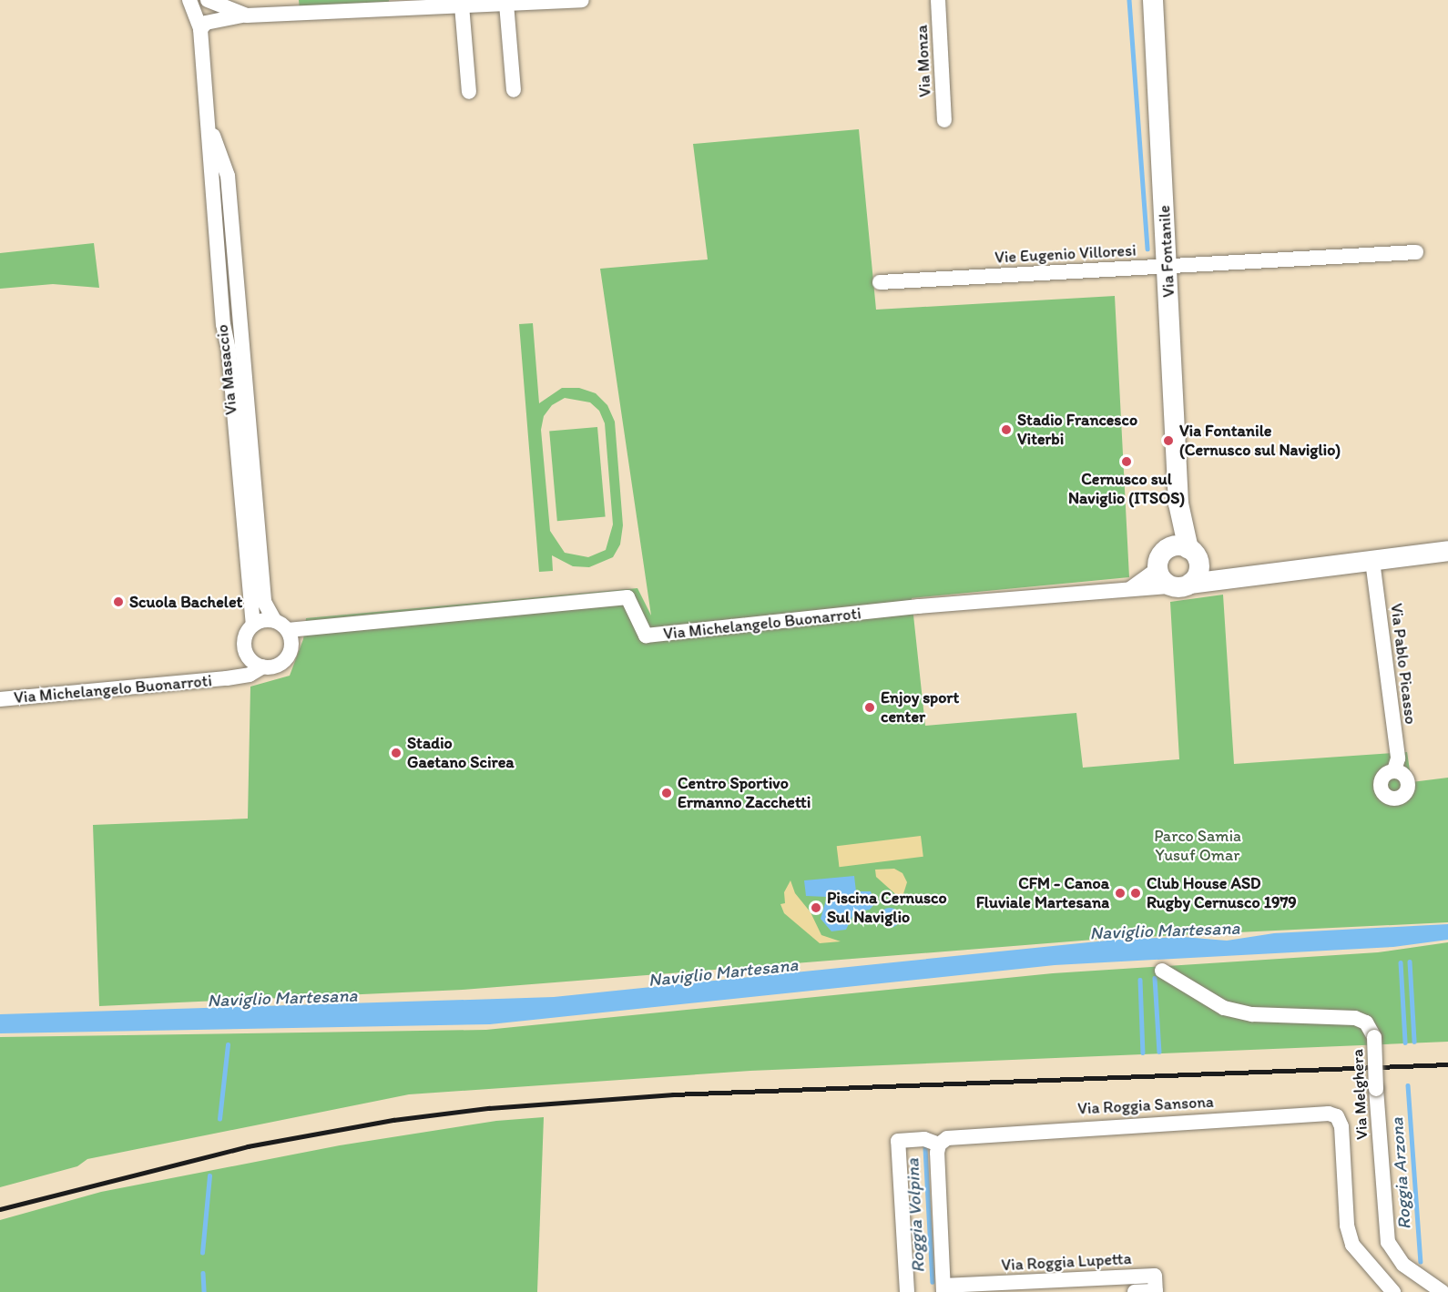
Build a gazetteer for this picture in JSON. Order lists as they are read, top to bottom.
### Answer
{
  "streets": {
    "street": [
      "Via Monza",
      "Via Fontanile",
      "Vie Eugenio Villoresi",
      "Via Masaccio",
      "Via Michelangelo Buonarroti",
      "Via Pablo Picasso",
      "Via Melghera",
      "Via Roggia Sansona",
      "Via Roggia Lupetta"
    ]
  },
  "crossings": [
    ["Via Fontanile", "Vie Eugenio Villoresi"],
    ["Via Fontanile", "Via Michelangelo Buonarroti"],
    ["Via Masaccio", "Via Michelangelo Buonarroti"]
  ],
  "water": ["Naviglio Martesana", "Roggia Arzona", "Roggia Volpina"],
  "parks": ["Parco Samia Yusuf Omar"],
  "places": [
    "Stadio Francesco Viterbi",
    "Via Fontanile (Cernusco sul Naviglio)",
    "Cernusco sul Naviglio (ITSOS)",
    "Scuola Bachelet",
    "Enjoy sport center",
    "Stadio Gaetano Scirea",
    "Centro Sportivo Ermanno Zacchetti",
    "CFM - Canoa Fluviale Martesana",
    "Club House ASD Rugby Cernusco 1979",
    "Piscina Cernusco Sul Naviglio"
  ]
}
